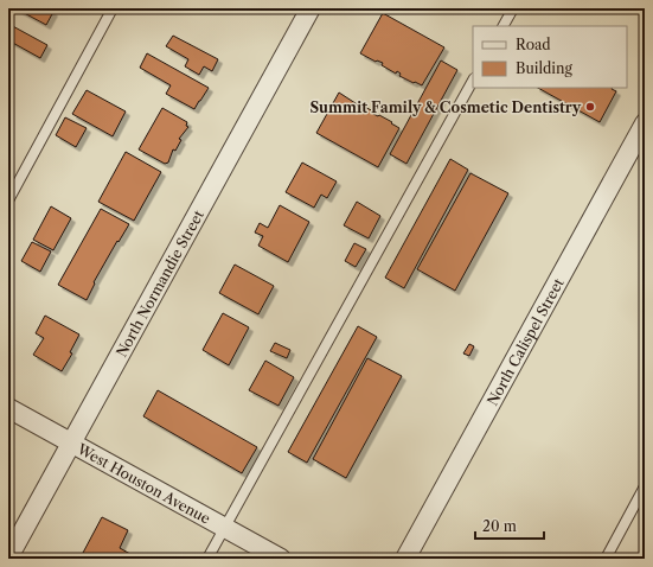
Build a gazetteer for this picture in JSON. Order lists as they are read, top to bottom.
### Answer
{
  "streets": {
    "street": ["North Normandie Street", "North Calispel Street", "West Houston Avenue"]
  },
  "crossings": [
    ["North Normandie Street", "West Houston Avenue"]
  ],
  "places": ["Summit Family & Cosmetic Dentistry"],
  "legend": ["Road", "Building"],
  "scale_bar": "20 m"
}
